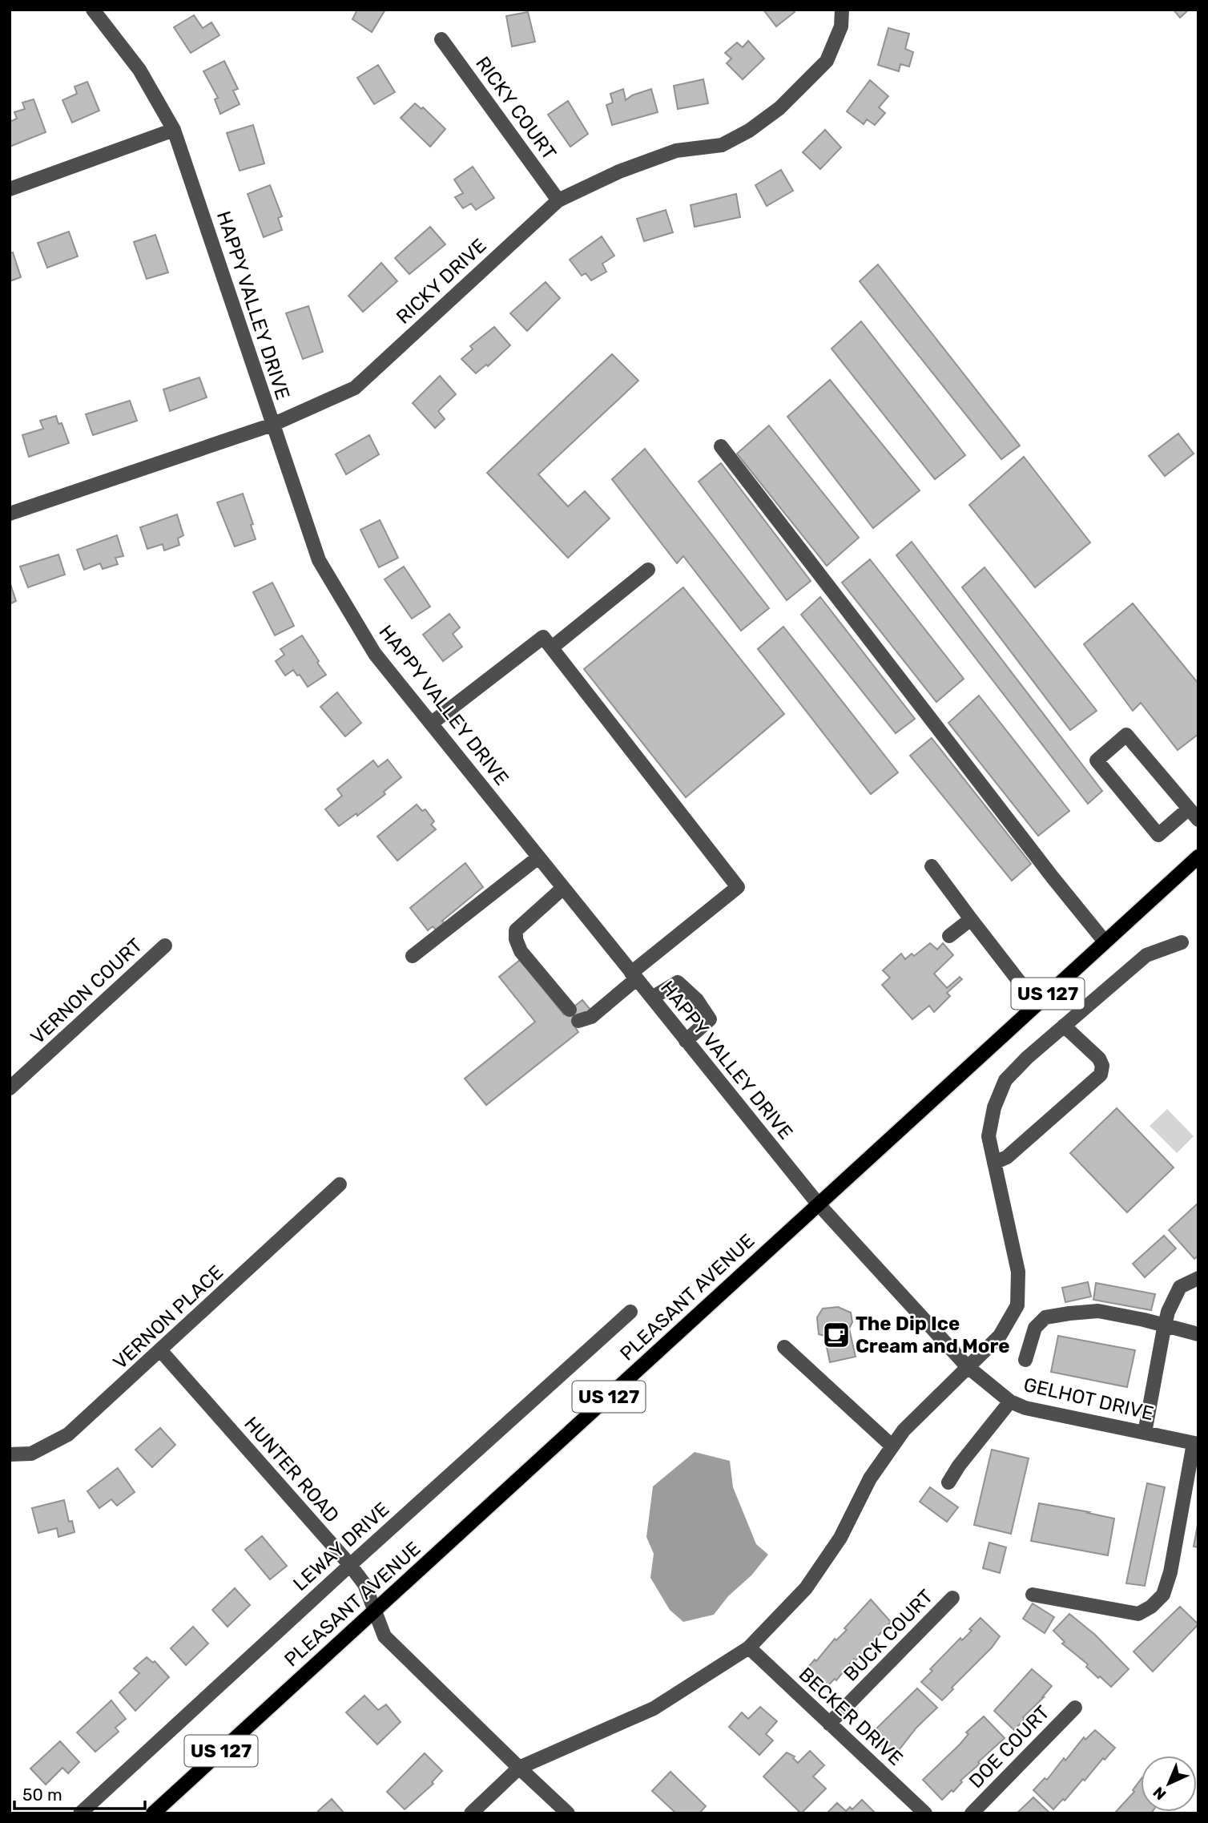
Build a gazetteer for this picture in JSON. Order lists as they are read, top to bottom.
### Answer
{
  "streets": {
    "main road": ["US 127", "PLEASANT AVENUE"],
    "street": [
      "RICKY COURT",
      "RICKY DRIVE",
      "HAPPY VALLEY DRIVE",
      "VERNON COURT",
      "VERNON PLACE",
      "GELHOT DRIVE",
      "HUNTER ROAD",
      "LEWAY DRIVE",
      "BUCK COURT",
      "BECKER DRIVE",
      "DOE COURT"
    ]
  },
  "crossings": [
    ["RICKY COURT", "RICKY DRIVE"],
    ["RICKY DRIVE", "HAPPY VALLEY DRIVE"],
    ["HAPPY VALLEY DRIVE", "PLEASANT AVENUE"],
    ["HAPPY VALLEY DRIVE", "GELHOT DRIVE"],
    ["PLEASANT AVENUE", "GELHOT DRIVE"],
    ["PLEASANT AVENUE", "HUNTER ROAD"],
    ["VERNON PLACE", "HUNTER ROAD"],
    ["HUNTER ROAD", "LEWAY DRIVE"],
    ["BUCK COURT", "BECKER DRIVE"]
  ],
  "places": {
    "cafe": ["The Dip Ice Cream and More"]
  },
  "scale_bar": "50 m",
  "north": "bottom left"
}
